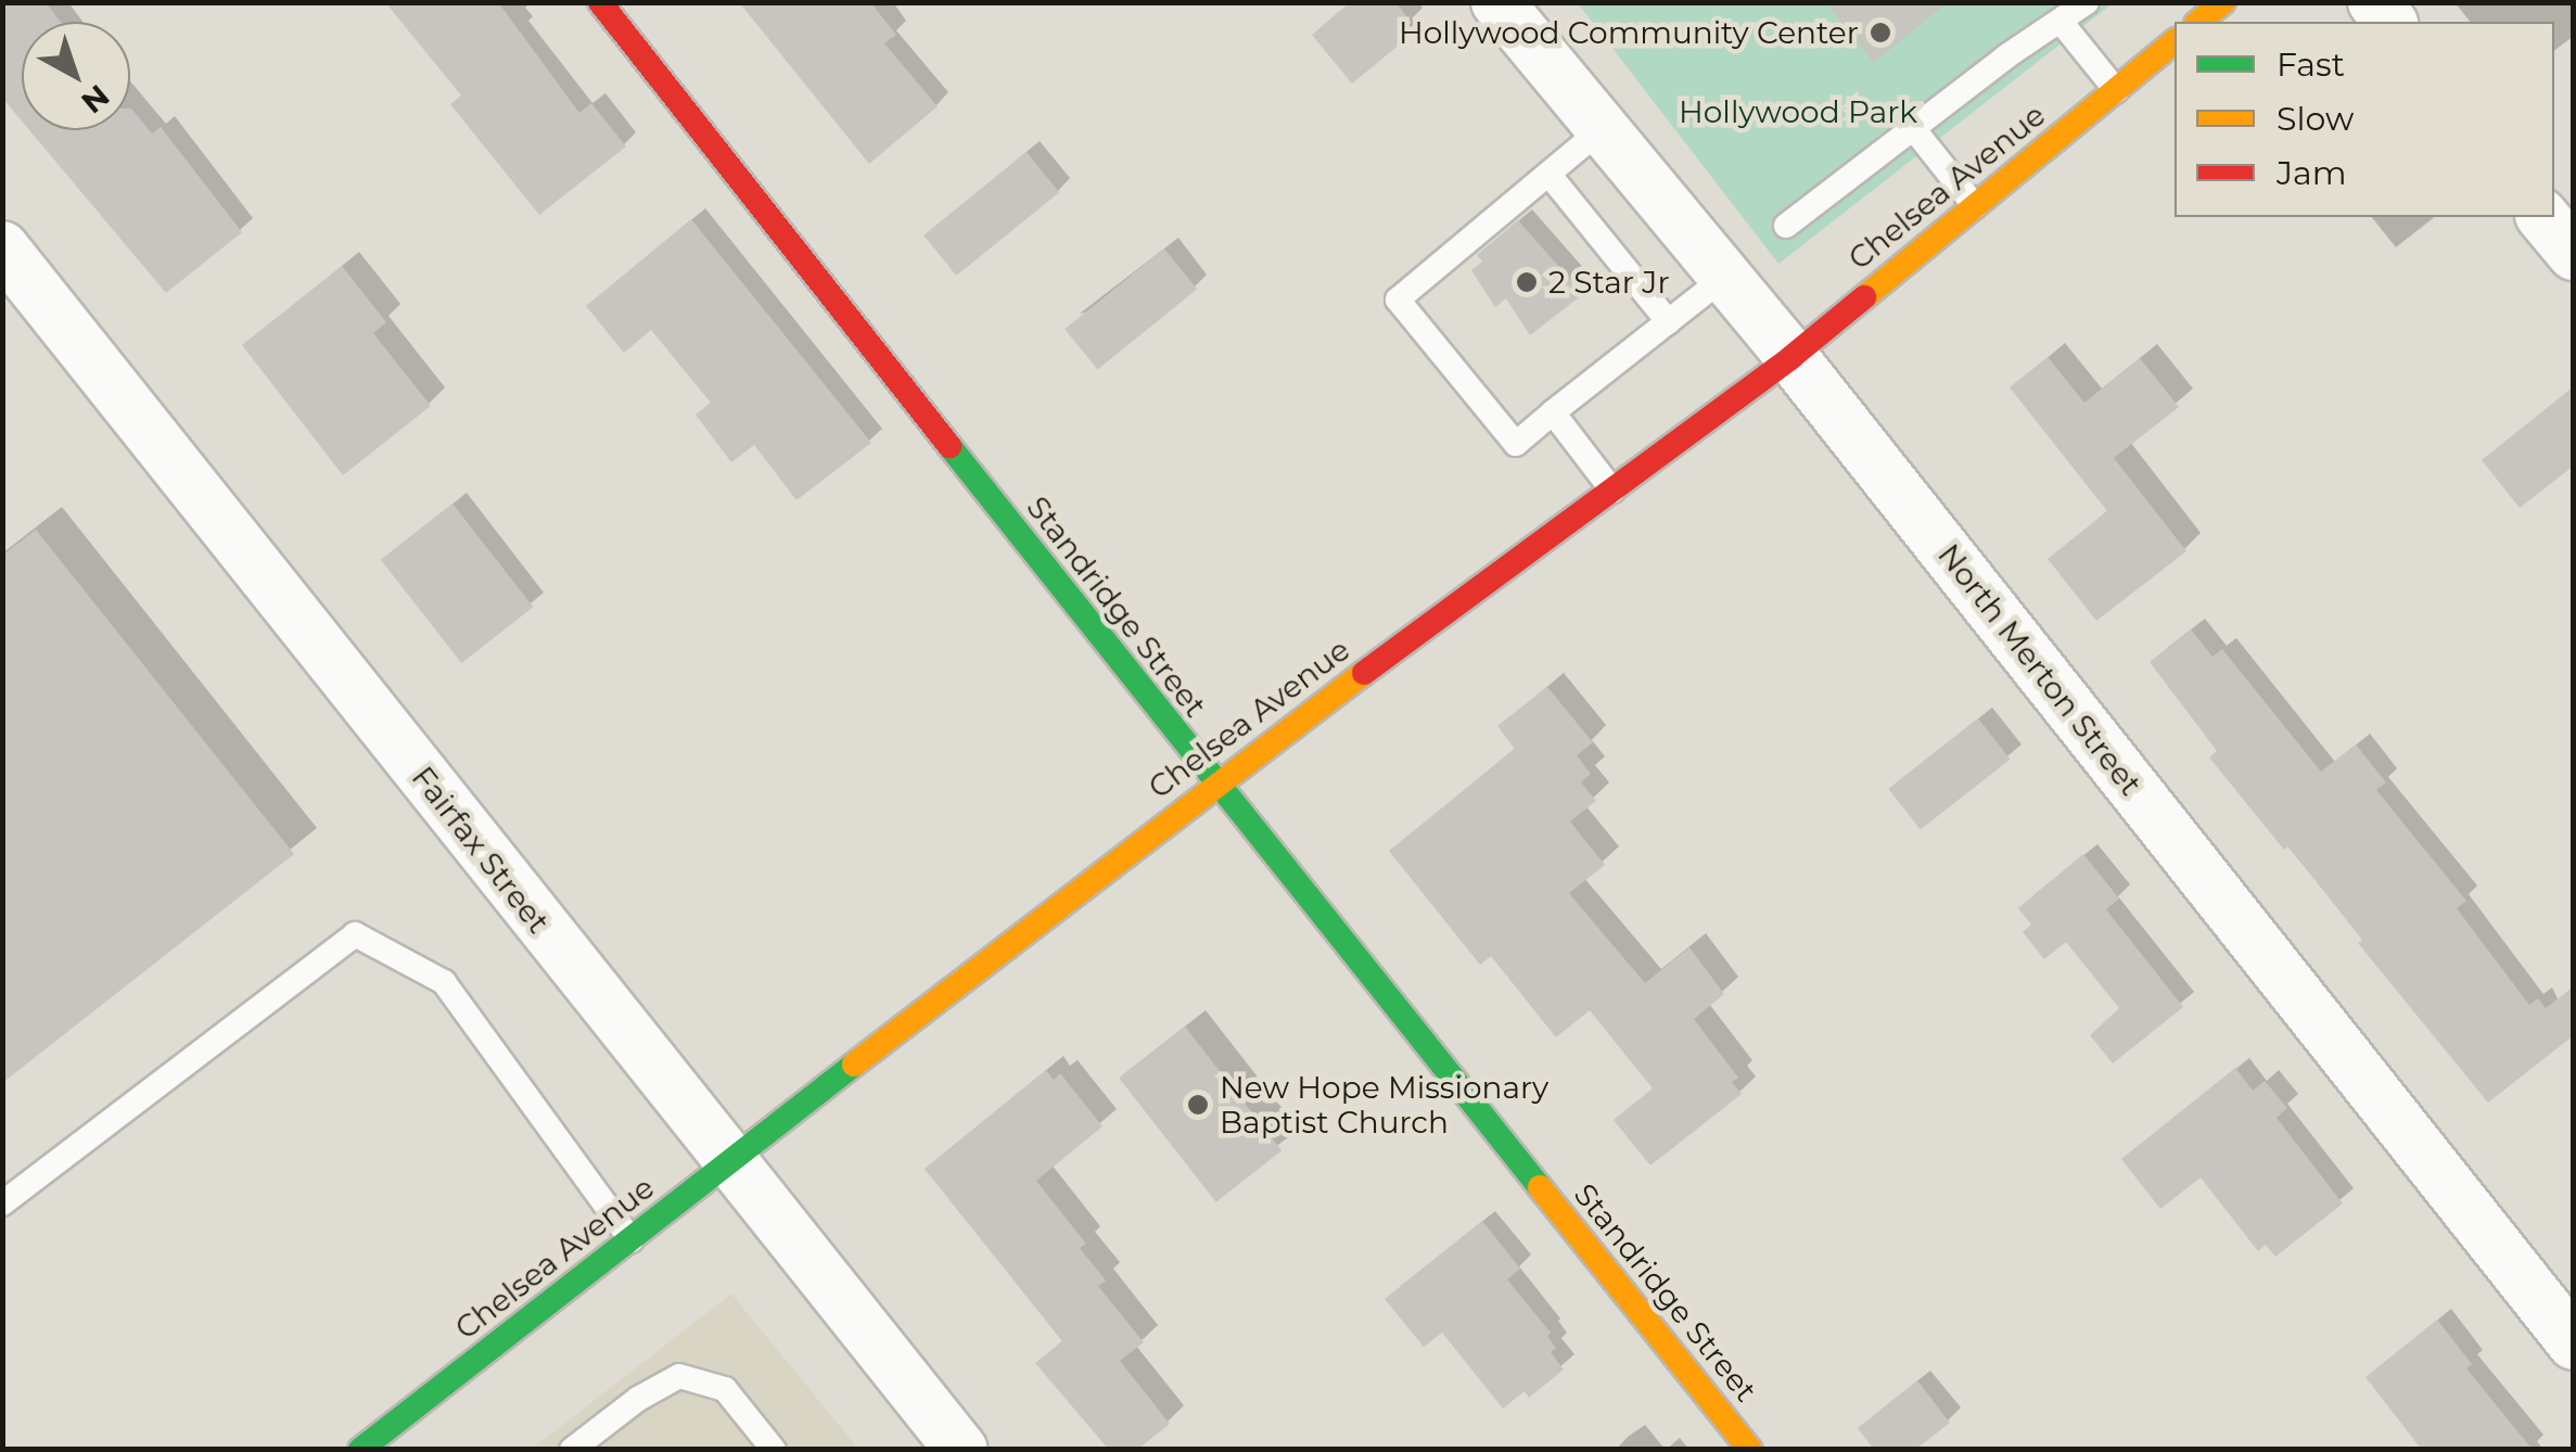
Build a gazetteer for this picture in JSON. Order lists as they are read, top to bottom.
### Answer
{
  "streets": {
    "main road": ["Chelsea Avenue", "Standridge Street"],
    "street": ["North Merton Street", "Fairfax Street"]
  },
  "crossings": [
    ["Chelsea Avenue", "Standridge Street"],
    ["Chelsea Avenue", "North Merton Street"],
    ["Chelsea Avenue", "Fairfax Street"]
  ],
  "parks": ["Hollywood Park"],
  "places": ["Hollywood Community Center", "2 Star Jr", "New Hope Missionary Baptist Church"],
  "legend": ["Fast", "Slow", "Jam"],
  "north": "bottom right"
}
